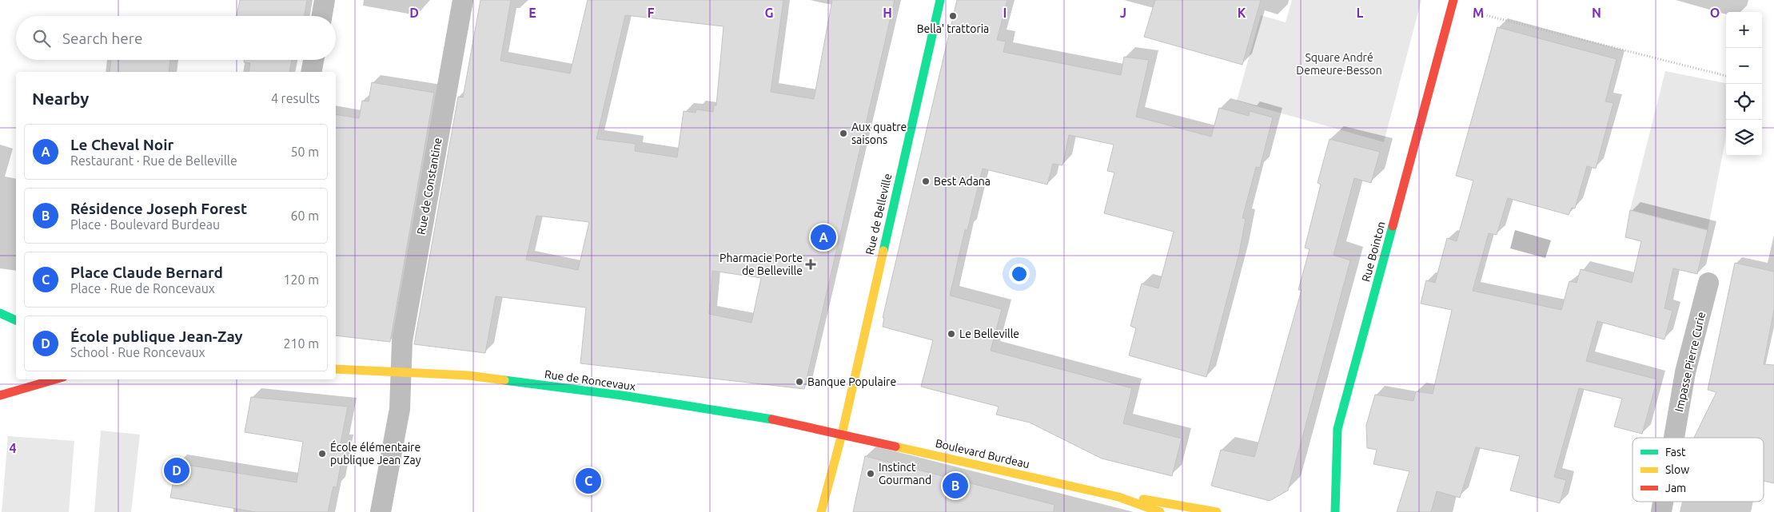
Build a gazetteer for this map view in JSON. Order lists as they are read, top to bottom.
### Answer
{
  "streets": {
    "main road": [
      "Rue de Belleville",
      "Rue Bointon",
      "Rue de Roncevaux",
      "Boulevard Burdeau"
    ],
    "street": ["Rue de Constantine", "Impasse Pierre Curie"]
  },
  "crossings": [
    ["Rue de Constantine", "Rue de Roncevaux"],
    ["Rue de Belleville", "Rue de Roncevaux"],
    ["Rue de Belleville", "Boulevard Burdeau"],
    ["Rue de Roncevaux", "Boulevard Burdeau"]
  ],
  "parks": ["Square André Demeure-Besson"],
  "places": {
    "other": [
      "Bella' trattoria",
      "Aux quatre saisons",
      "Best Adana",
      "Le Belleville",
      "Banque Populaire",
      "École élémentaire publique Jean Zay",
      "Instinct Gourmand"
    ],
    "health": ["Pharmacie Porte de Belleville"]
  },
  "legend": ["Fast", "Slow", "Jam"],
  "page": {
    "map_buttons": ["+", "−"],
    "search": "Search here",
    "heading": ["Nearby", "4 results"],
    "list": [
      {
        "mark": "A",
        "name": "Le Cheval Noir",
        "note": "Restaurant · Rue de Belleville",
        "value": "50 m"
      },
      {
        "mark": "B",
        "name": "Résidence Joseph Forest",
        "note": "Place · Boulevard Burdeau",
        "value": "60 m"
      },
      {
        "mark": "C",
        "name": "Place Claude Bernard",
        "note": "Place · Rue de Roncevaux",
        "value": "120 m"
      },
      {
        "mark": "D",
        "name": "École publique Jean-Zay",
        "note": "School · Rue Roncevaux",
        "value": "210 m"
      }
    ],
    "pins": [
      "A",
      "D",
      "C",
      "B"
    ]
  },
  "grid": {
    "columns": [
      "D",
      "E",
      "F",
      "G",
      "H",
      "I",
      "J",
      "K",
      "L",
      "M",
      "N",
      "O"
    ],
    "rows": ["4"]
  }
}
